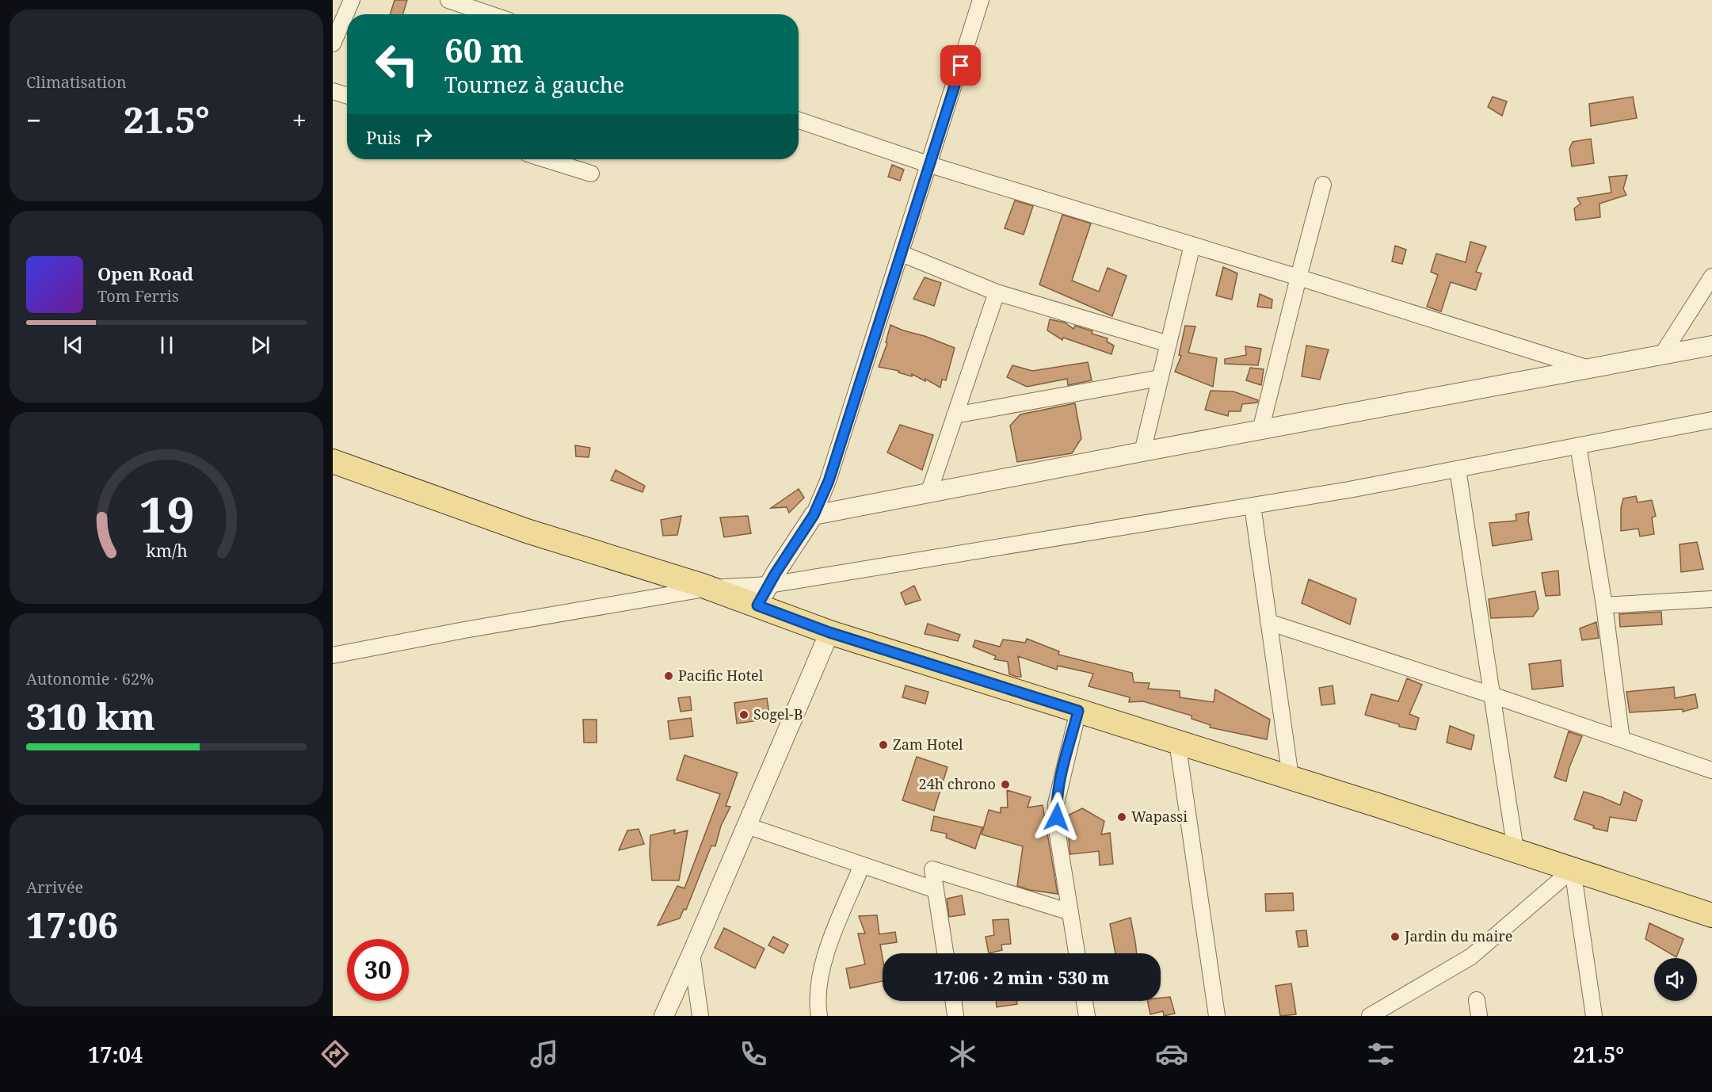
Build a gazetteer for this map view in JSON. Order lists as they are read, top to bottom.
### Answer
{
  "places": [
    "Pacific Hotel",
    "Sogel-B",
    "Zam Hotel",
    "24h chrono",
    "Wapassi",
    "Jardin du maire"
  ],
  "page": {
    "tile": [
      "Climatisation",
      ["Autonomie · 62%", "310 km"],
      ["Arrivée", "17:06"]
    ],
    "turn": ["60 m", "Tournez à gauche"],
    "heat": ["−", "21.5°", "+"],
    "then": "Puis",
    "song": ["Open Road", "Tom Ferris"],
    "limit": "30",
    "trip": "17:06 · 2 min · 530 m",
    "tabs": ["17:04", "21.5°"],
    "gauge": ["19", "km/h"]
  }
}
